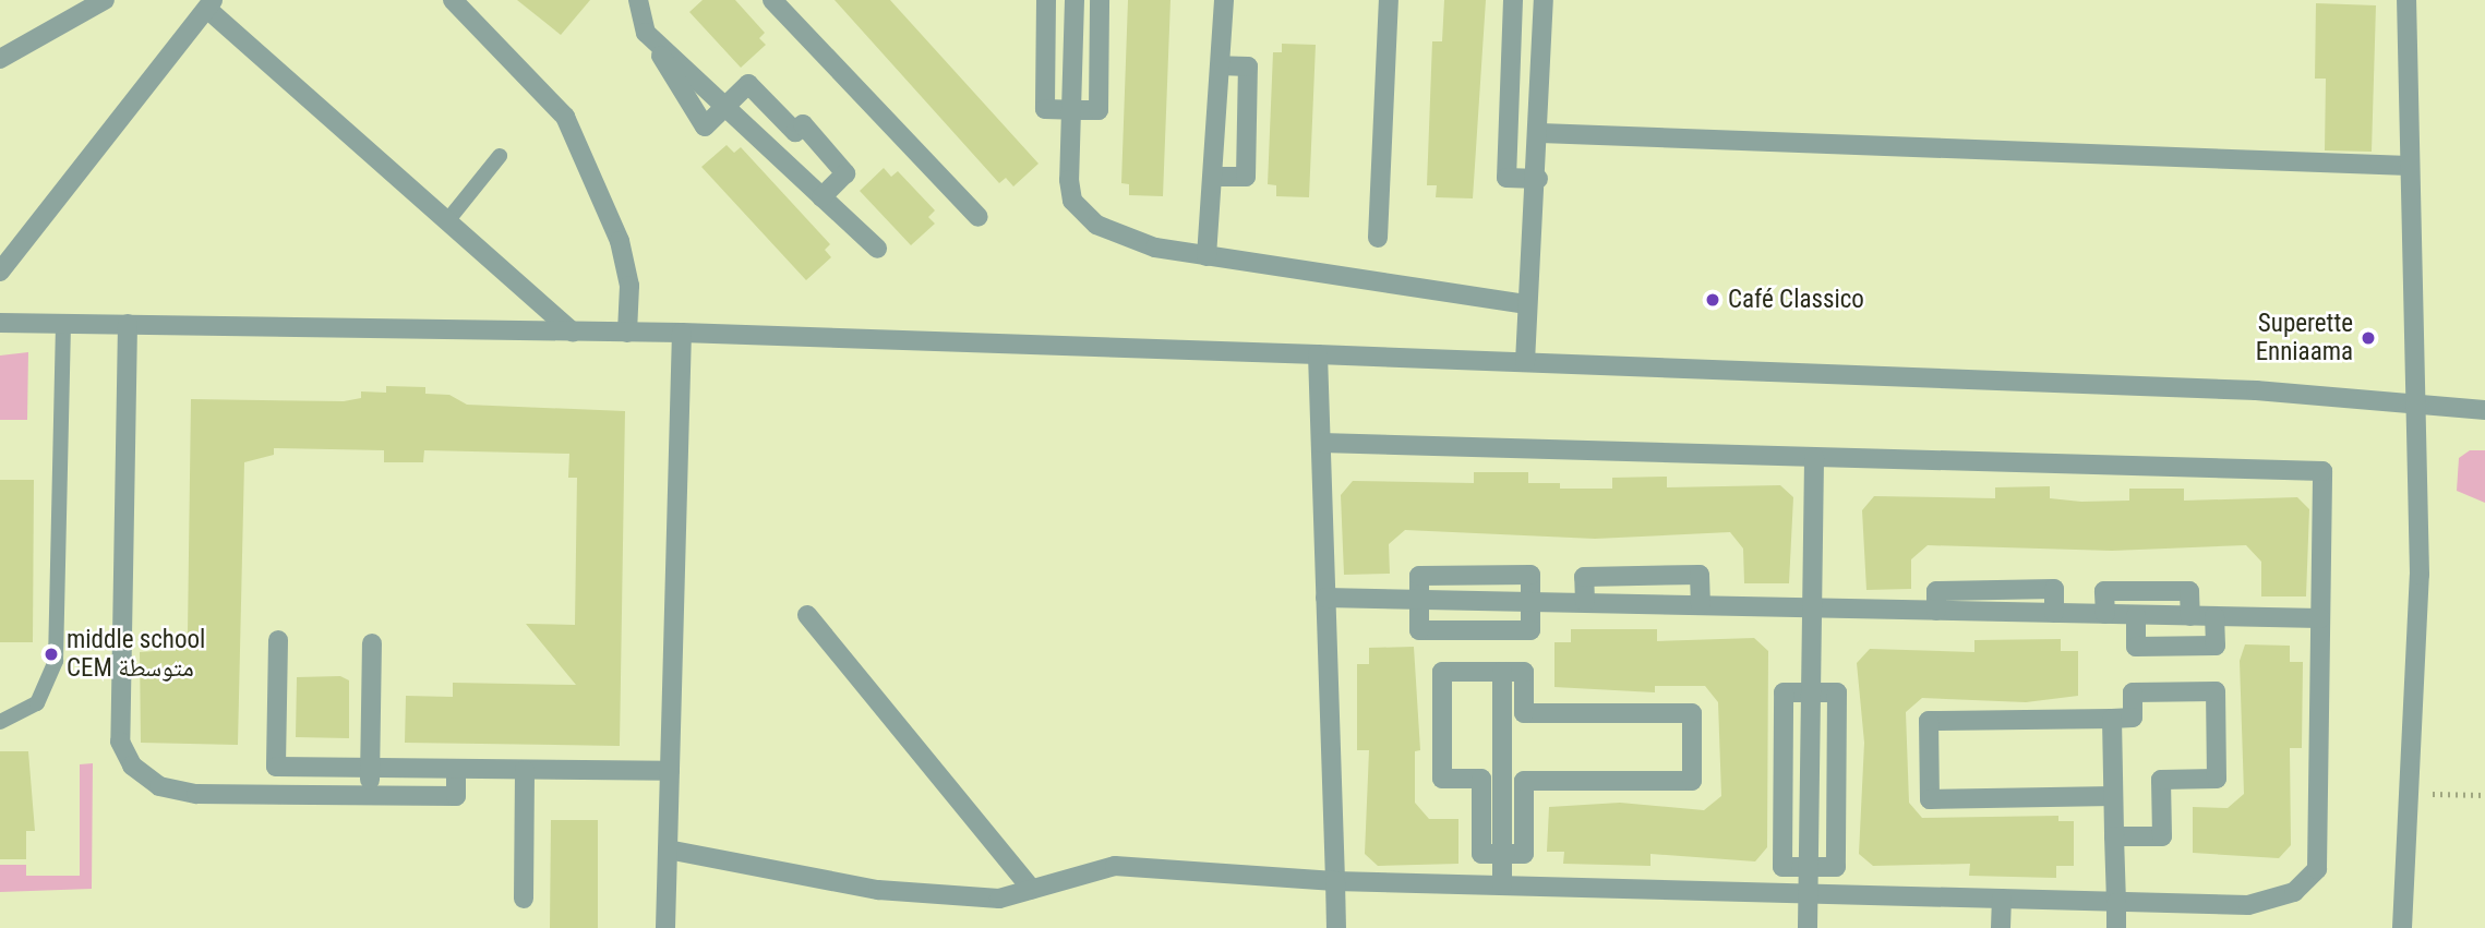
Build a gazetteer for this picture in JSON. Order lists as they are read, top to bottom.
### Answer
{
  "places": ["Café Classico", "Superette Enniaama", "middle school CEM متوسطة"]
}
